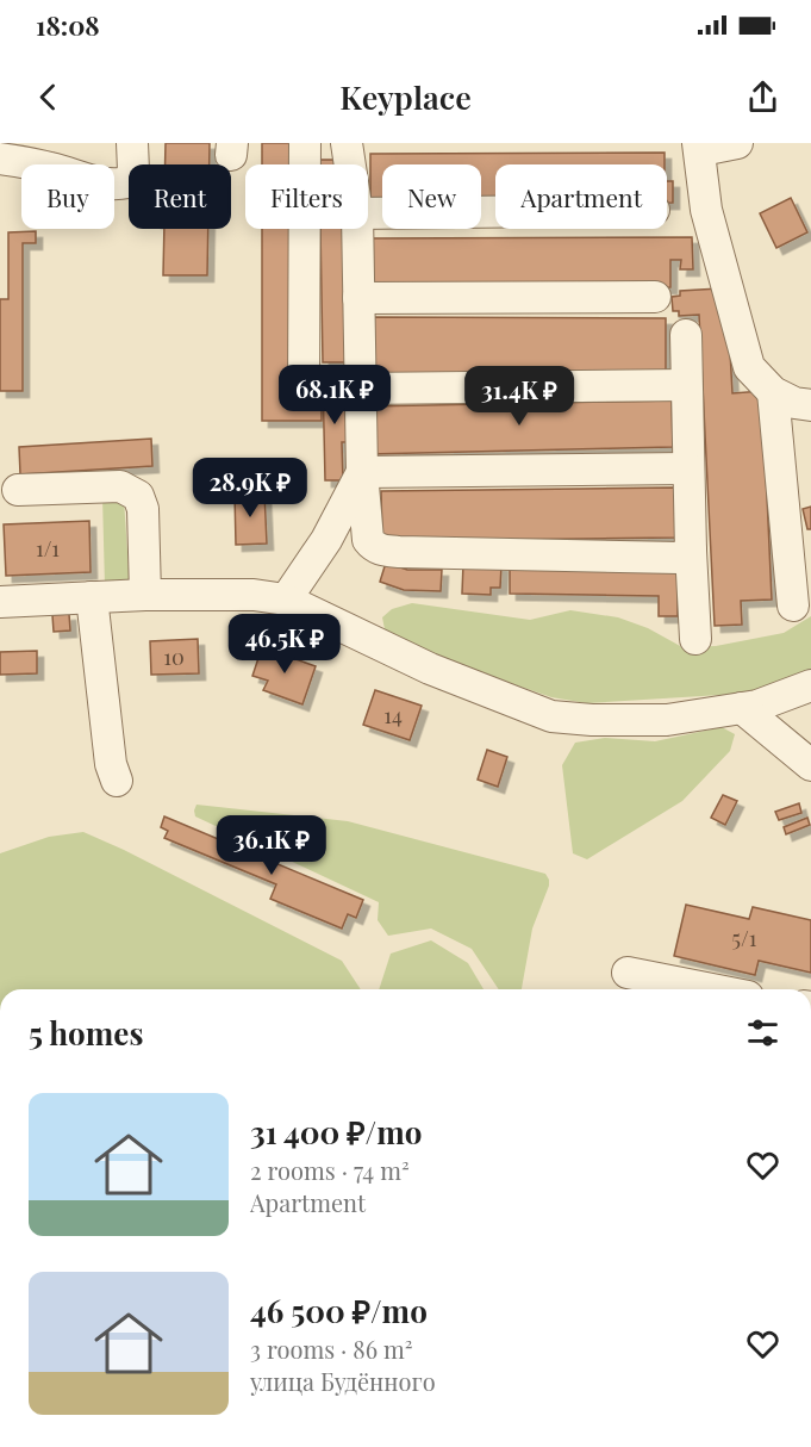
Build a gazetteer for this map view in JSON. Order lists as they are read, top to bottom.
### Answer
{
  "house_numbers": [
    "1/1",
    "10",
    "14",
    "5/1"
  ],
  "page": {
    "status": "18:08",
    "header": "Keyplace",
    "chip": [
      "Buy",
      "Rent",
      "Filters",
      "New",
      "Apartment"
    ],
    "price": [
      "68.1K ₽",
      "31.4K ₽",
      "28.9K ₽",
      "46.5K ₽",
      "36.1K ₽"
    ],
    "heading": "5 homes",
    "list": [
      {
        "name": "31 400 ₽/mo",
        "note": "2 rooms · 74 m² · Apartment"
      },
      {
        "name": "46 500 ₽/mo",
        "note": "3 rooms · 86 m² · улица Будённого"
      }
    ]
  }
}
